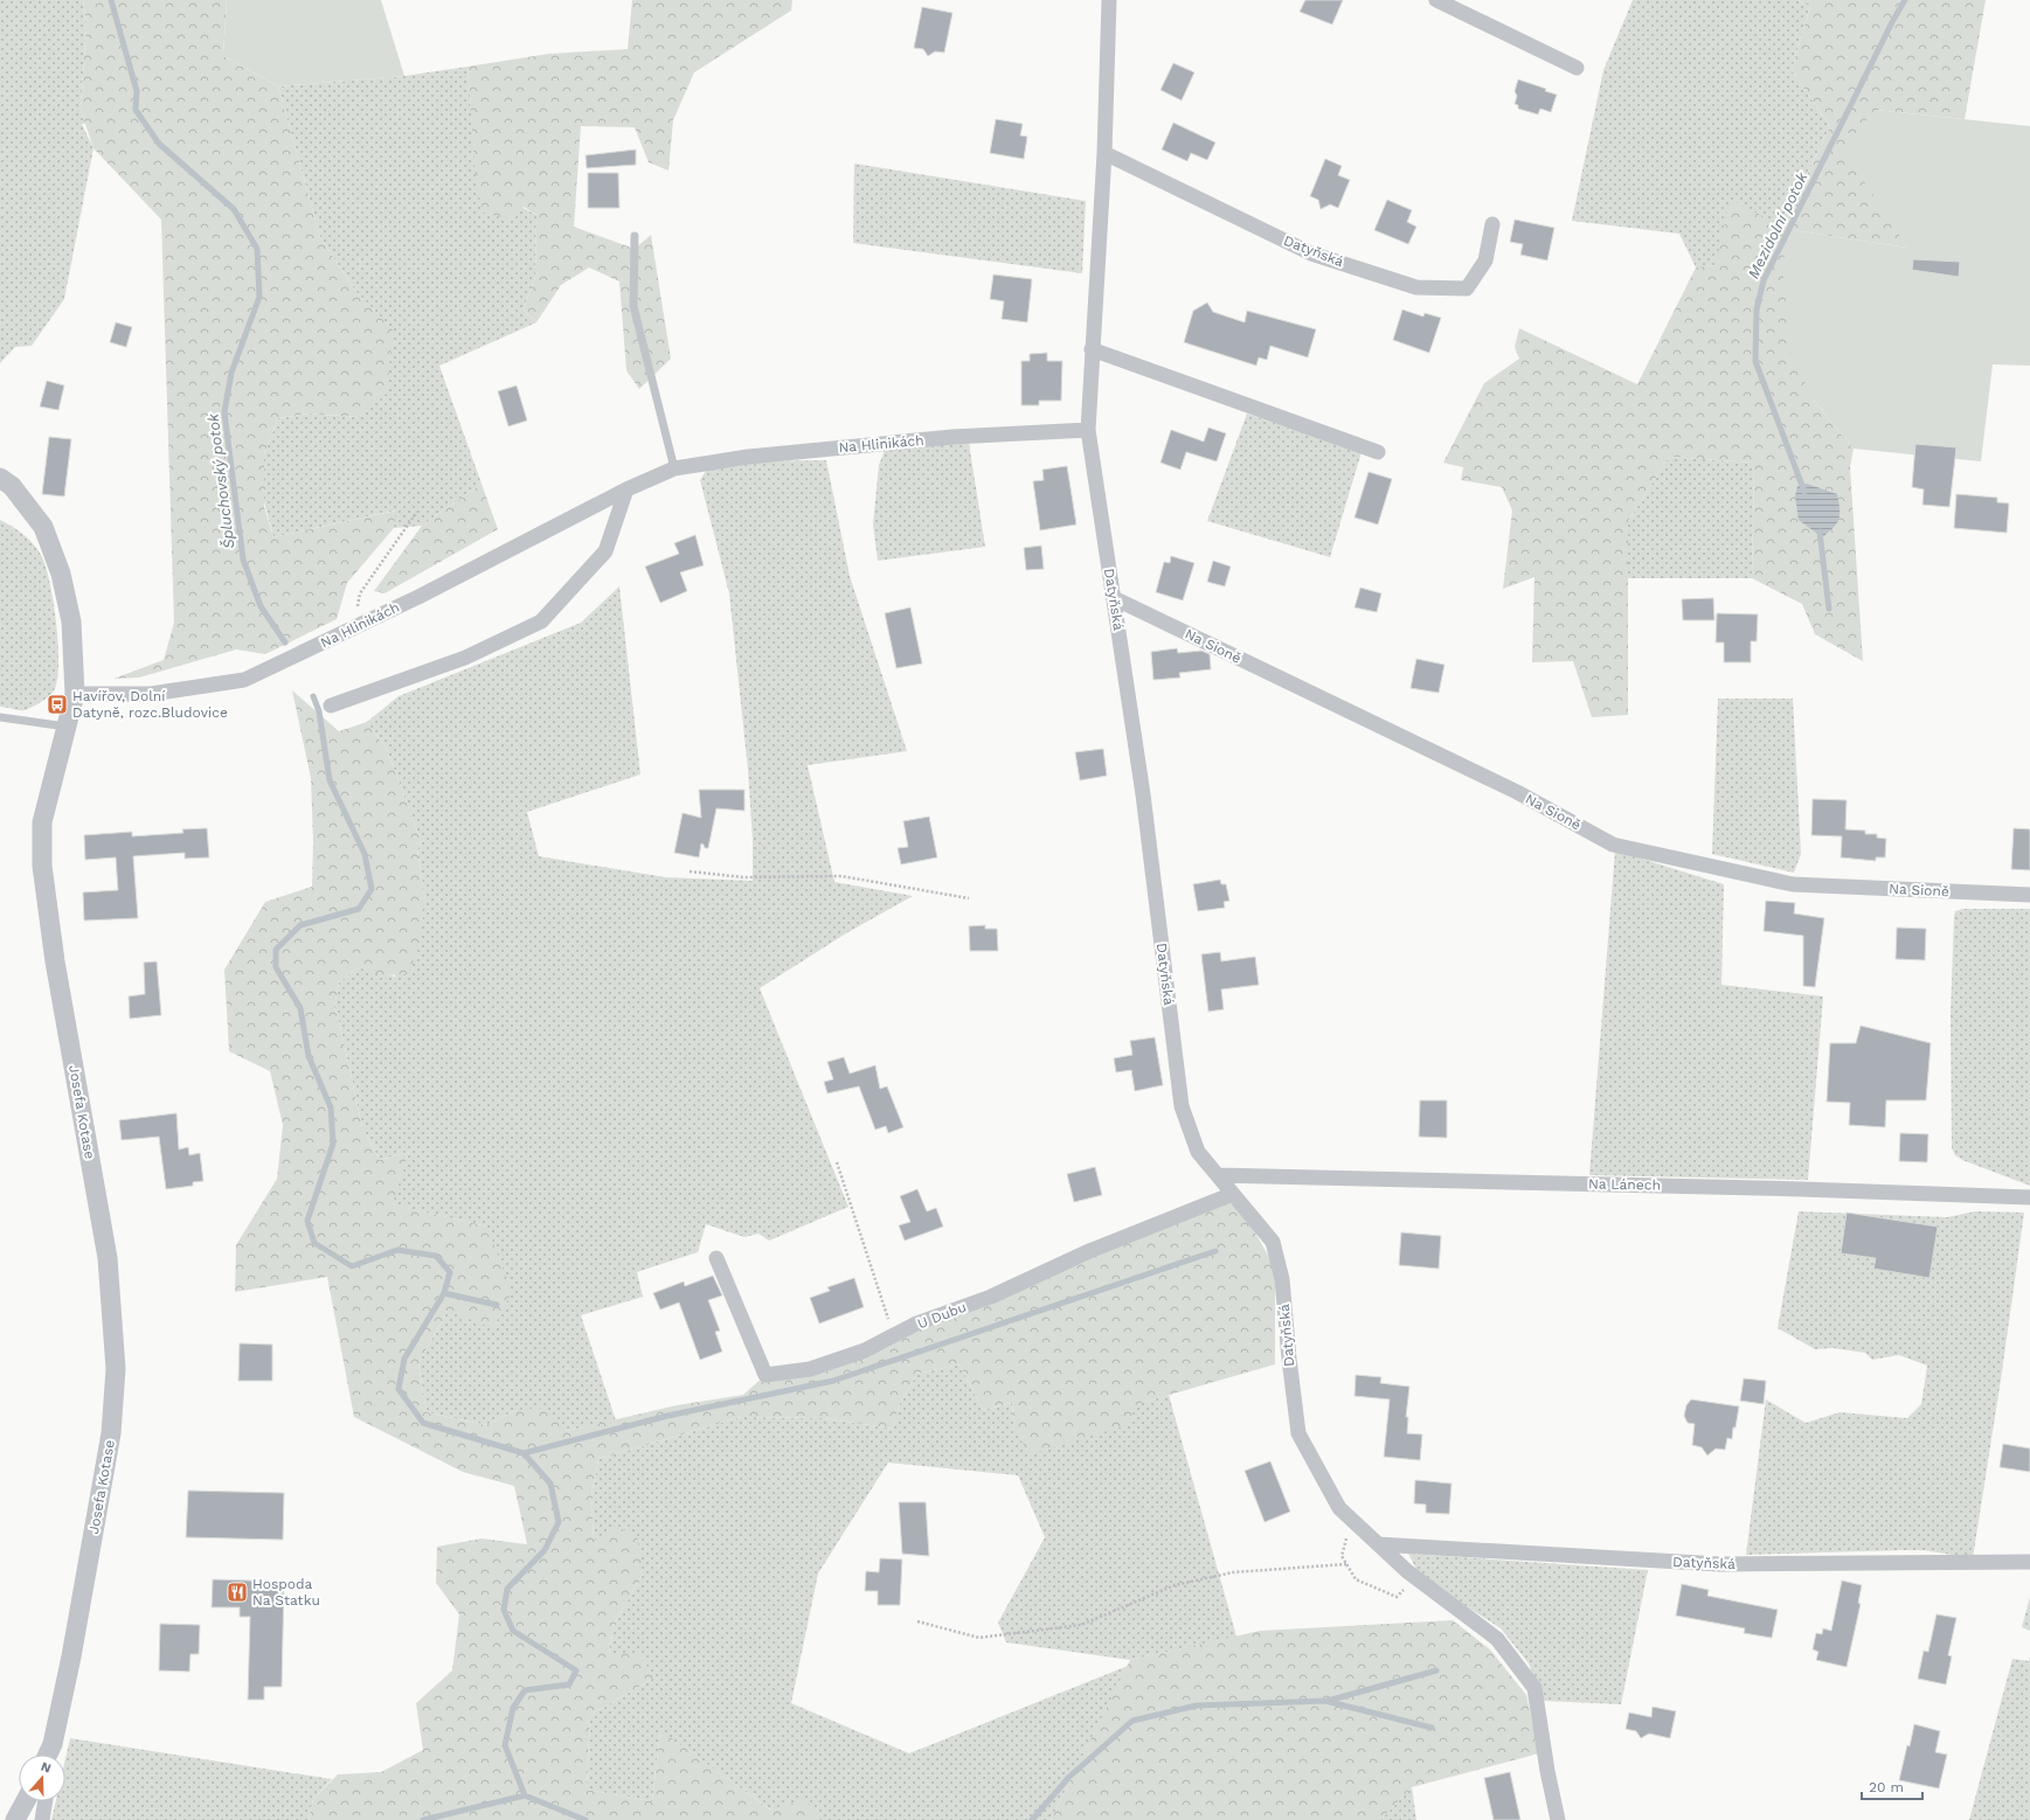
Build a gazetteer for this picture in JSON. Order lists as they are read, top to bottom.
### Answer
{
  "streets": {
    "street": [
      "Datyňská",
      "Na Hlinikách",
      "Na Sioně",
      "Josefa Kotase",
      "Na Lánech",
      "U Dubu"
    ]
  },
  "crossings": [
    ["Datyňská", "Na Hlinikách"],
    ["Datyňská", "Na Sioně"],
    ["Datyňská", "Na Lánech"],
    ["Datyňská", "U Dubu"],
    ["Na Hlinikách", "Josefa Kotase"]
  ],
  "water": ["Mezidolní potok", "Špluchovský potok"],
  "places": {
    "bus stop": ["Havířov, Dolní Datyně, rozc.Bludovice"],
    "restaurant": ["Hospoda Na Statku"]
  },
  "scale_bar": "20 m",
  "north": "top"
}
